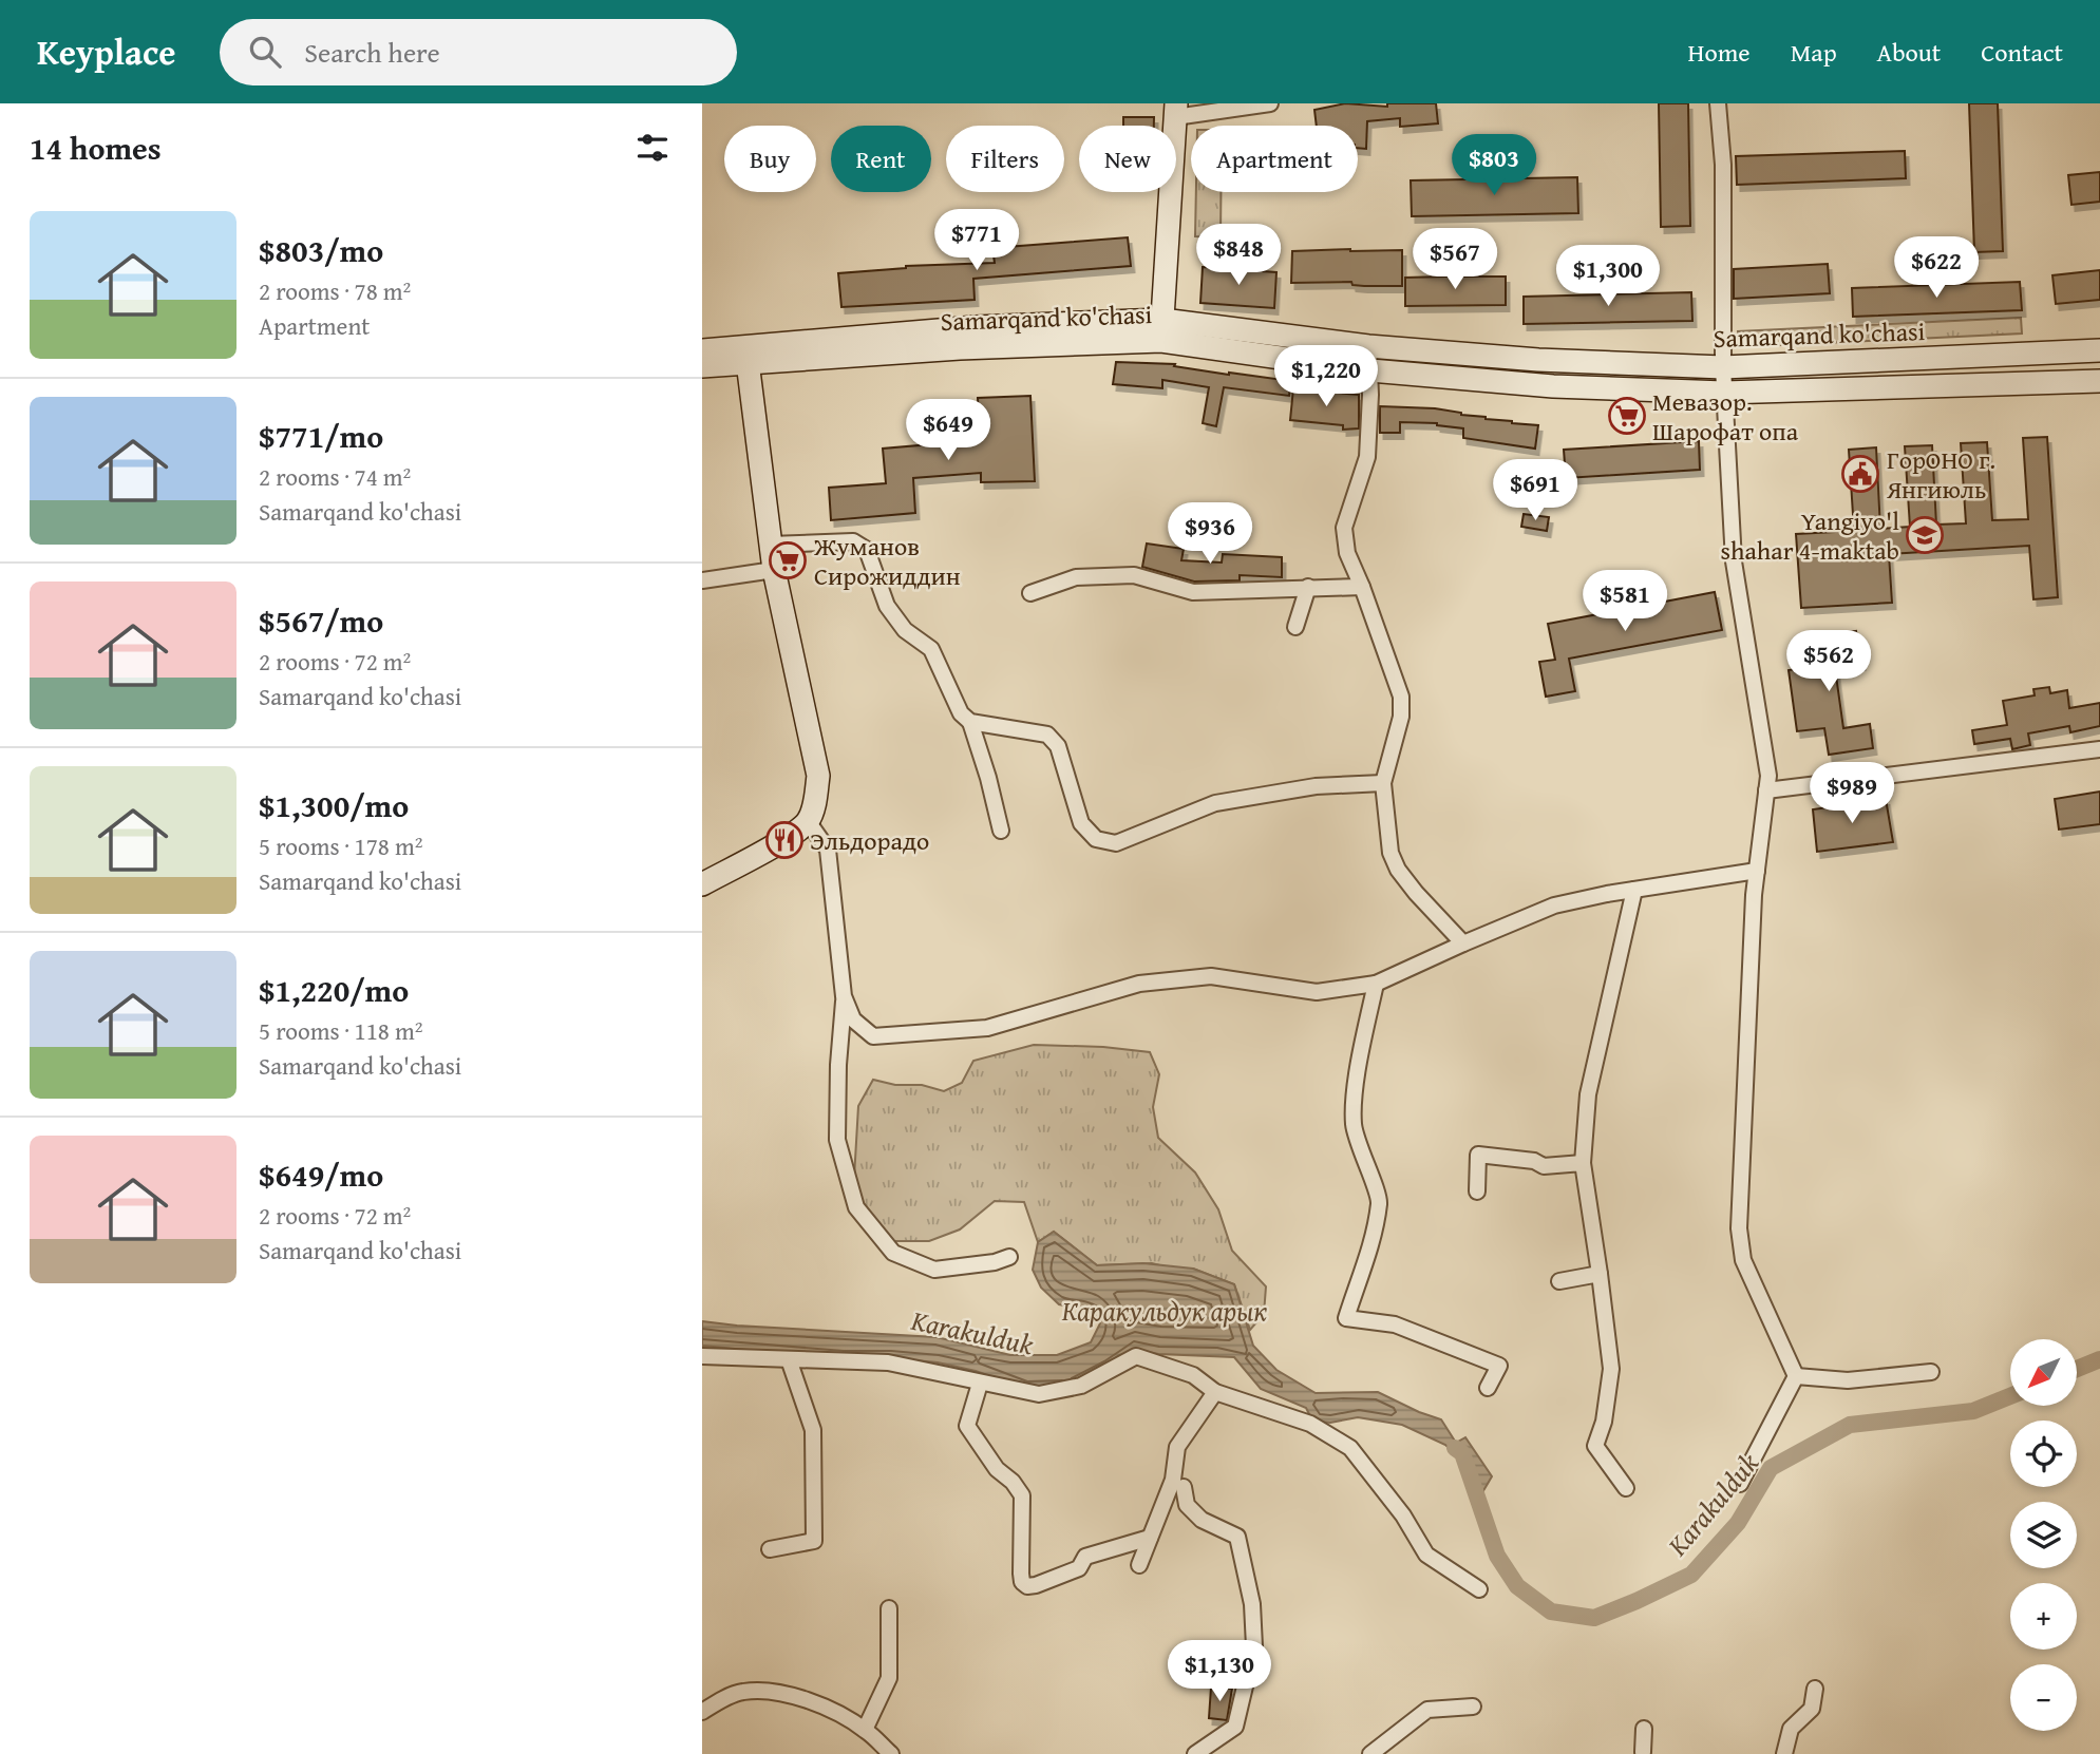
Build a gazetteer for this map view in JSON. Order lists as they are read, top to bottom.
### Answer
{
  "streets": {
    "main road": ["Samarqand ko'chasi"]
  },
  "water": ["Каракульдук арык", "Karakulduk"],
  "places": {
    "supermarket": ["Мевазор. Шарофат опа", "Жуманов Сирожиддин"],
    "public building": ["ГорОНО г. Янгиюль"],
    "school or university": ["Yangiyo'l shahar 4-maktab"],
    "restaurant": ["Эльдорадо"]
  },
  "north": "bottom left",
  "page": {
    "header": "Keyplace",
    "search": "Search here",
    "nav": [
      "Home",
      "Map",
      "About",
      "Contact"
    ],
    "heading": "14 homes",
    "chip": [
      "Buy",
      "Rent",
      "Filters",
      "New",
      "Apartment"
    ],
    "price": [
      "$803",
      "$771",
      "$848",
      "$567",
      "$622",
      "$1,300",
      "$1,220",
      "$649",
      "$691",
      "$936",
      "$581",
      "$562",
      "$989",
      "$1,130"
    ],
    "list": [
      {
        "name": "$803/mo",
        "note": "2 rooms · 78 m² · Apartment"
      },
      {
        "name": "$771/mo",
        "note": "2 rooms · 74 m² · Samarqand ko'chasi"
      },
      {
        "name": "$567/mo",
        "note": "2 rooms · 72 m² · Samarqand ko'chasi"
      },
      {
        "name": "$1,300/mo",
        "note": "5 rooms · 178 m² · Samarqand ko'chasi"
      },
      {
        "name": "$1,220/mo",
        "note": "5 rooms · 118 m² · Samarqand ko'chasi"
      },
      {
        "name": "$649/mo",
        "note": "2 rooms · 72 m² · Samarqand ko'chasi"
      }
    ],
    "map_buttons": ["+", "−"]
  }
}
